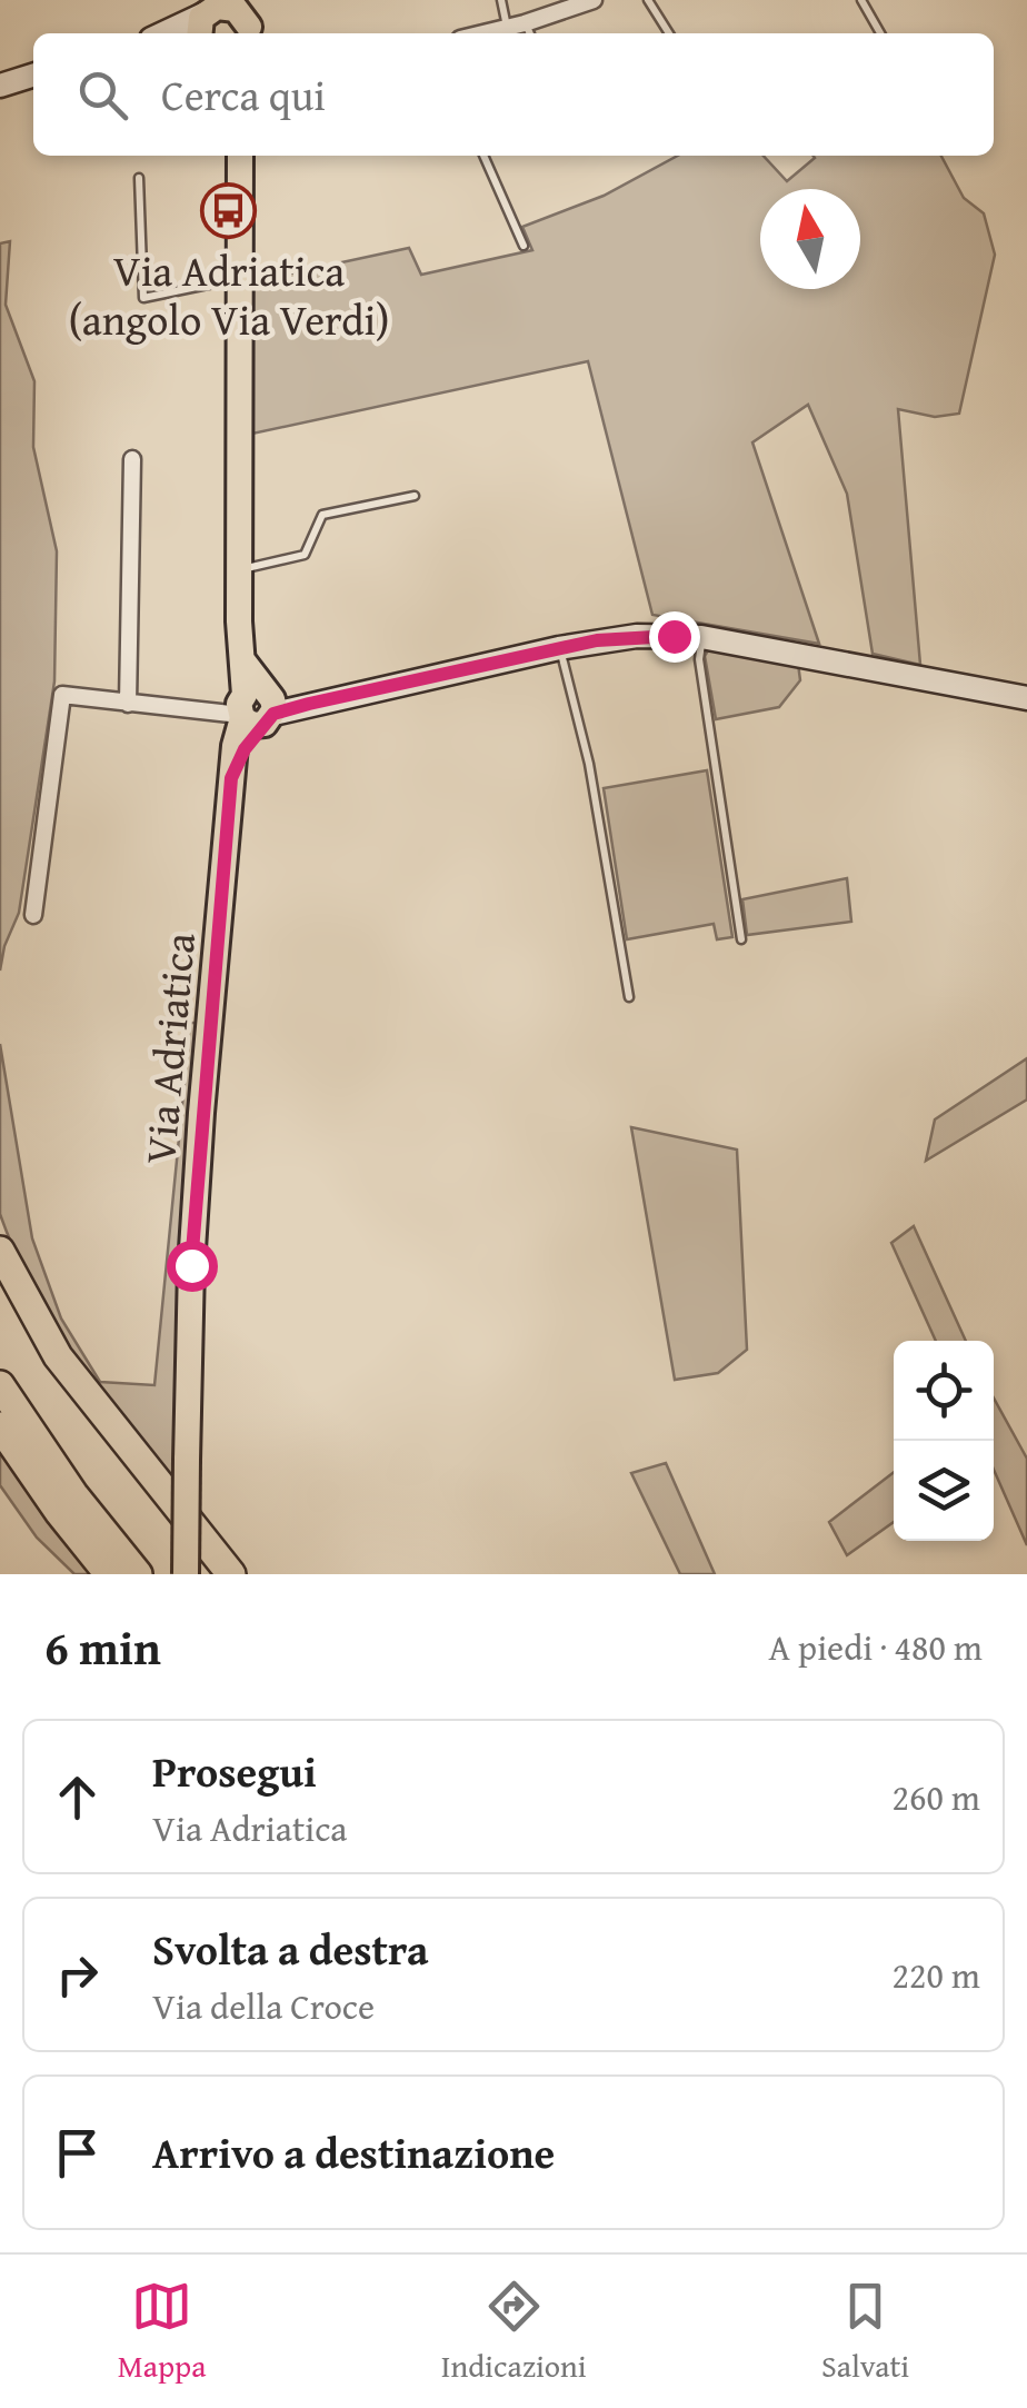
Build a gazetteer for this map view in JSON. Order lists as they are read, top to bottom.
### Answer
{
  "streets": {
    "main road": ["Via Adriatica"]
  },
  "places": {
    "bus stop": ["Via Adriatica (angolo Via Verdi)"]
  },
  "north": "top",
  "page": {
    "search": "Cerca qui",
    "heading": ["6 min", "A piedi · 480 m"],
    "list": [
      ["Prosegui", "Via Adriatica", "260 m"],
      ["Svolta a destra", "Via della Croce", "220 m"],
      "Arrivo a destinazione"
    ],
    "nav": ["Mappa", "Indicazioni", "Salvati"]
  }
}
